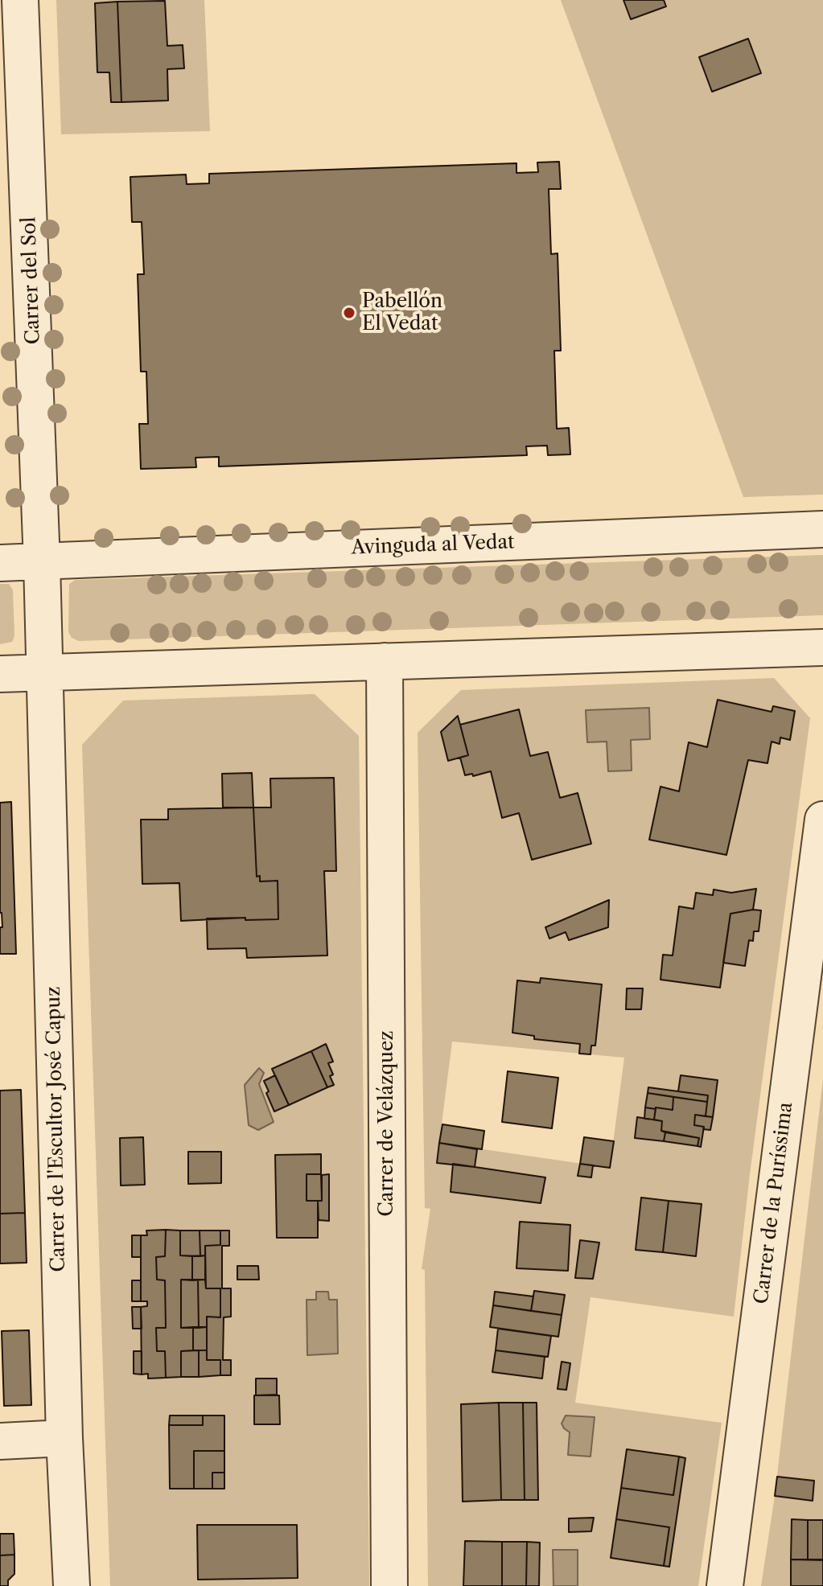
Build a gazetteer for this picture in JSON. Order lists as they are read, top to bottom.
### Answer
{
  "streets": {
    "street": [
      "Carrer del Sol",
      "Avinguda al Vedat",
      "Carrer de Velázquez",
      "Carrer de l'Escultor José Capuz",
      "Carrer de la Puríssima"
    ]
  },
  "crossings": [
    ["Carrer del Sol", "Avinguda al Vedat"]
  ],
  "places": ["Pabellón El Vedat"]
}
